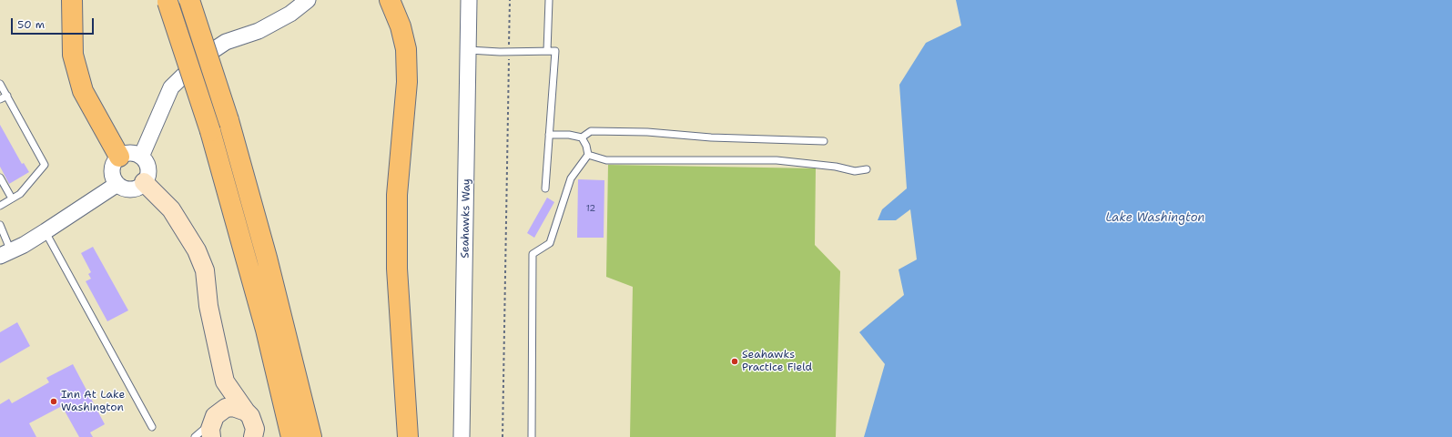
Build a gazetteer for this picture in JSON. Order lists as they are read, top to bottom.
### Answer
{
  "streets": {
    "street": ["Seahawks Way"]
  },
  "water": ["Lake Washington"],
  "places": ["Seahawks Practice Field", "Inn At Lake Washington"],
  "house_numbers": ["12"],
  "scale_bar": "50 m"
}
